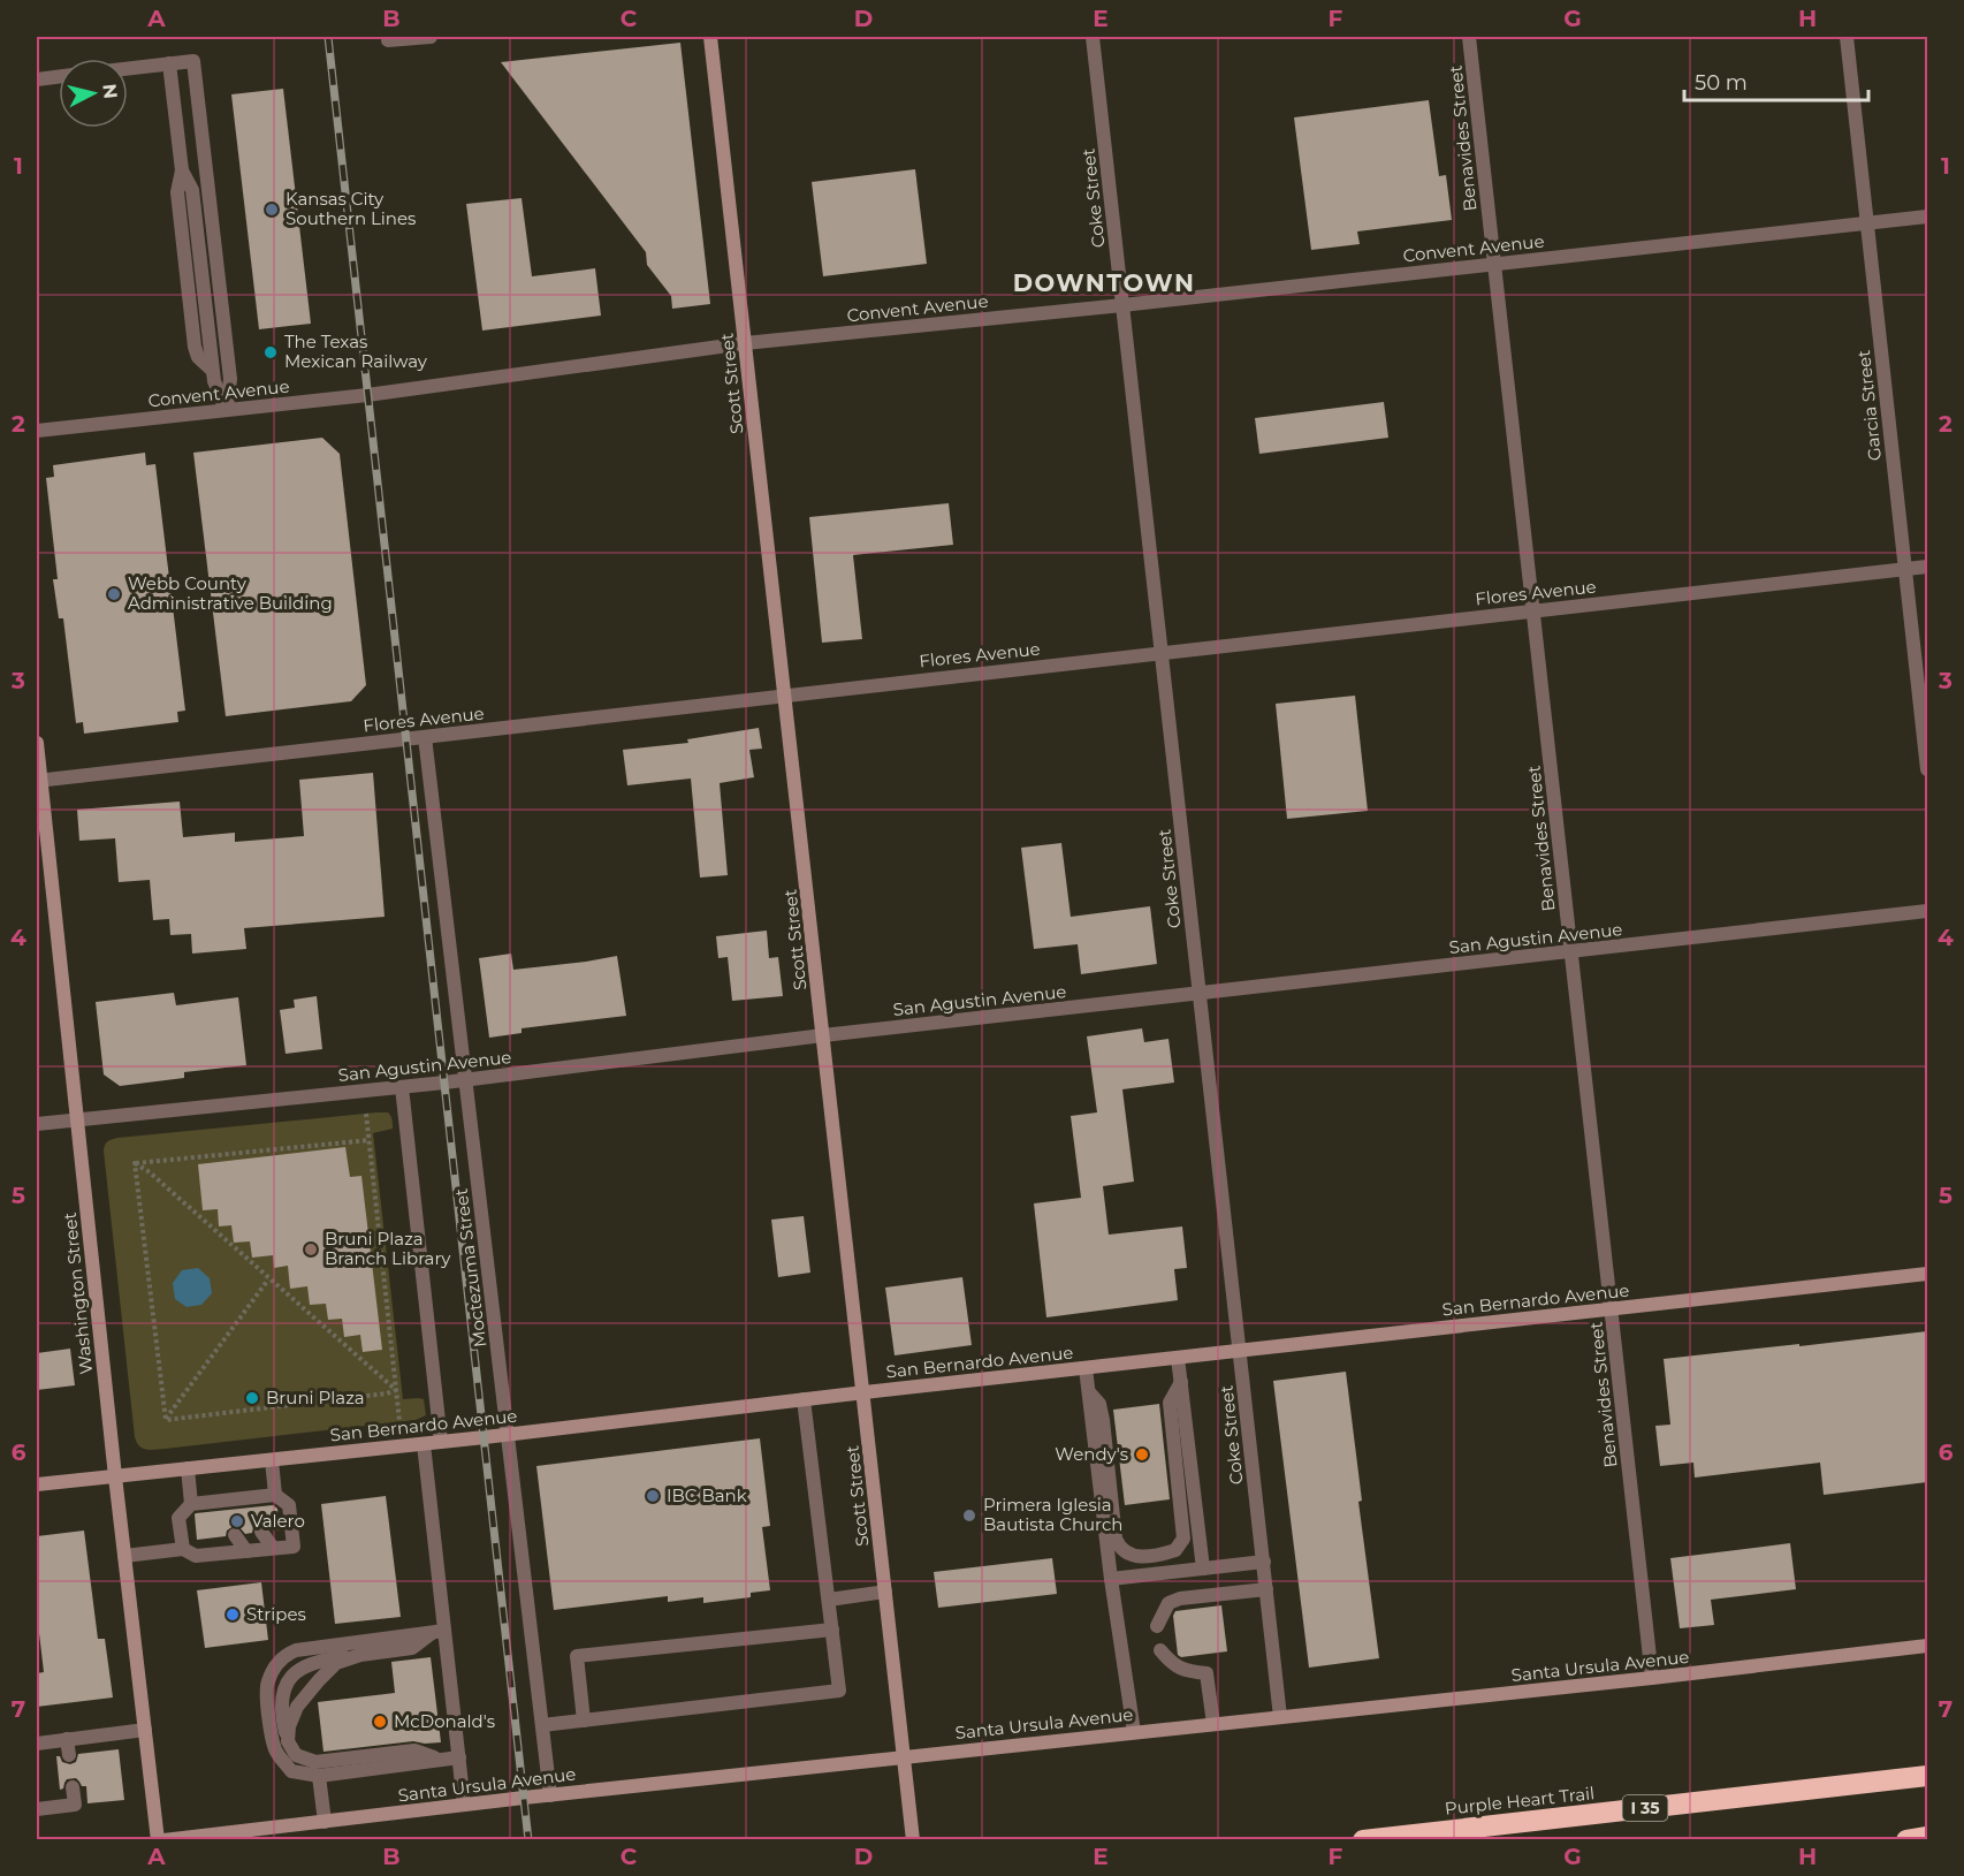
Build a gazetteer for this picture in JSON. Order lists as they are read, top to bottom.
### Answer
{
  "streets": {
    "highway": ["Purple Heart Trail", "I 35"],
    "main road": [
      "Scott Street",
      "Washington Street",
      "San Bernardo Avenue",
      "Santa Ursula Avenue"
    ],
    "street": [
      "Benavides Street",
      "Coke Street",
      "Convent Avenue",
      "Garcia Street",
      "Flores Avenue",
      "San Agustin Avenue",
      "Moctezuma Street"
    ]
  },
  "crossings": [
    ["Benavides Street", "Convent Avenue"],
    ["Benavides Street", "Flores Avenue"],
    ["Benavides Street", "San Agustin Avenue"],
    ["Benavides Street", "San Bernardo Avenue"],
    ["Benavides Street", "Santa Ursula Avenue"],
    ["Coke Street", "Convent Avenue"],
    ["Coke Street", "Flores Avenue"],
    ["Coke Street", "San Agustin Avenue"],
    ["Coke Street", "San Bernardo Avenue"],
    ["Coke Street", "Santa Ursula Avenue"],
    ["Convent Avenue", "Scott Street"],
    ["Convent Avenue", "Garcia Street"],
    ["Scott Street", "Flores Avenue"],
    ["Scott Street", "San Agustin Avenue"],
    ["Scott Street", "San Bernardo Avenue"],
    ["Scott Street", "Santa Ursula Avenue"],
    ["Garcia Street", "Flores Avenue"],
    ["Flores Avenue", "Moctezuma Street"],
    ["Flores Avenue", "Washington Street"],
    ["San Agustin Avenue", "Moctezuma Street"],
    ["San Agustin Avenue", "Washington Street"],
    ["Moctezuma Street", "San Bernardo Avenue"],
    ["Moctezuma Street", "Santa Ursula Avenue"],
    ["Washington Street", "San Bernardo Avenue"]
  ],
  "districts": ["DOWNTOWN"],
  "places": [
    "Kansas City Southern Lines",
    "The Texas Mexican Railway",
    "Webb County Administrative Building",
    "Bruni Plaza Branch Library",
    "Bruni Plaza",
    "Wendy's",
    "IBC Bank",
    "Primera Iglesia Bautista Church",
    "Valero",
    "Stripes",
    "McDonald's"
  ],
  "scale_bar": "50 m",
  "north": "right",
  "grid": {
    "columns": [
      "A",
      "B",
      "C",
      "D",
      "E",
      "F",
      "G",
      "H"
    ],
    "rows": [
      "1",
      "2",
      "3",
      "4",
      "5",
      "6",
      "7"
    ]
  }
}
